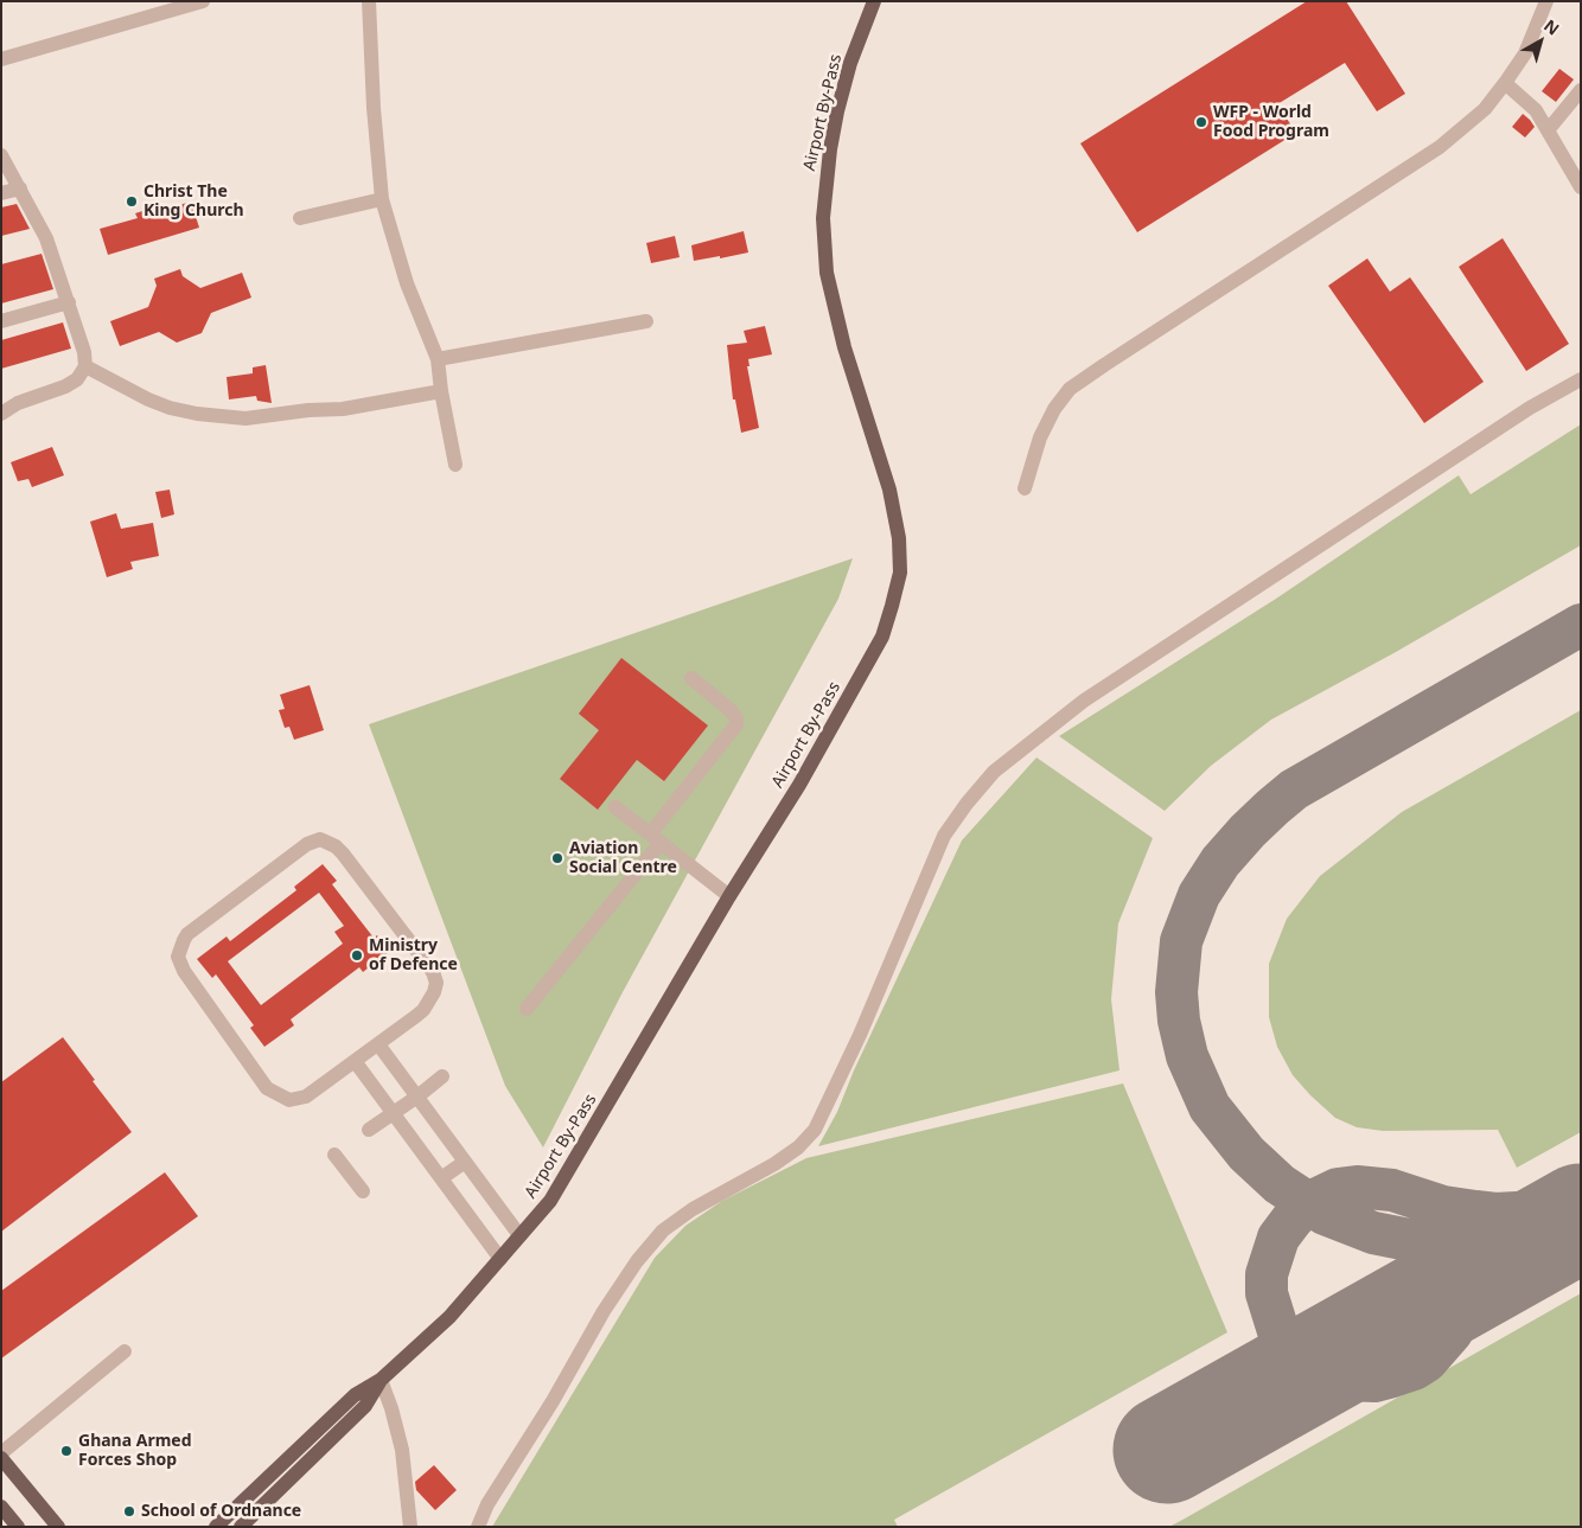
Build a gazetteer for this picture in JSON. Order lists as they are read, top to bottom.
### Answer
{
  "streets": {
    "main road": ["Airport By-Pass"]
  },
  "places": [
    "WFP - World Food Program",
    "Christ The King Church",
    "Aviation Social Centre",
    "Ministry of Defence",
    "Ghana Armed Forces Shop",
    "School of Ordnance"
  ],
  "north": "top right"
}
